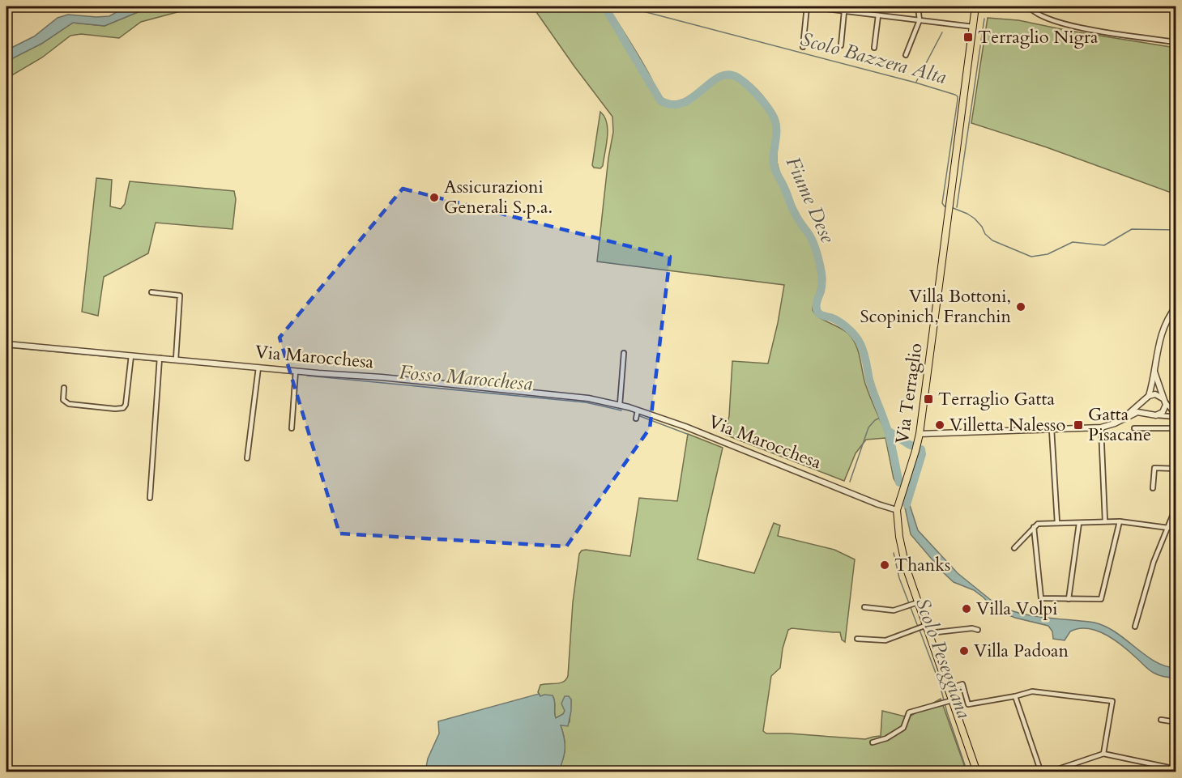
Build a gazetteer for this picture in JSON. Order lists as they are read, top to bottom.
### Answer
{
  "streets": {
    "main road": ["Via Terraglio"],
    "street": ["Via Marocchesa"]
  },
  "crossings": [
    ["Via Marocchesa", "Via Terraglio"]
  ],
  "water": [
    "Scolo Bazzera Alta",
    "Fiume Dese",
    "Fosso Marocchesa",
    "Scolo Peseggiana"
  ],
  "places": {
    "transit": ["Terraglio Nigra", "Terraglio Gatta", "Gatta Pisacane"],
    "other": [
      "Assicurazioni Generali S.p.a.",
      "Villa Bottoni, Scopinich, Franchin",
      "Villetta Nalesso",
      "Thanks",
      "Villa Volpi",
      "Villa Padoan"
    ]
  }
}
